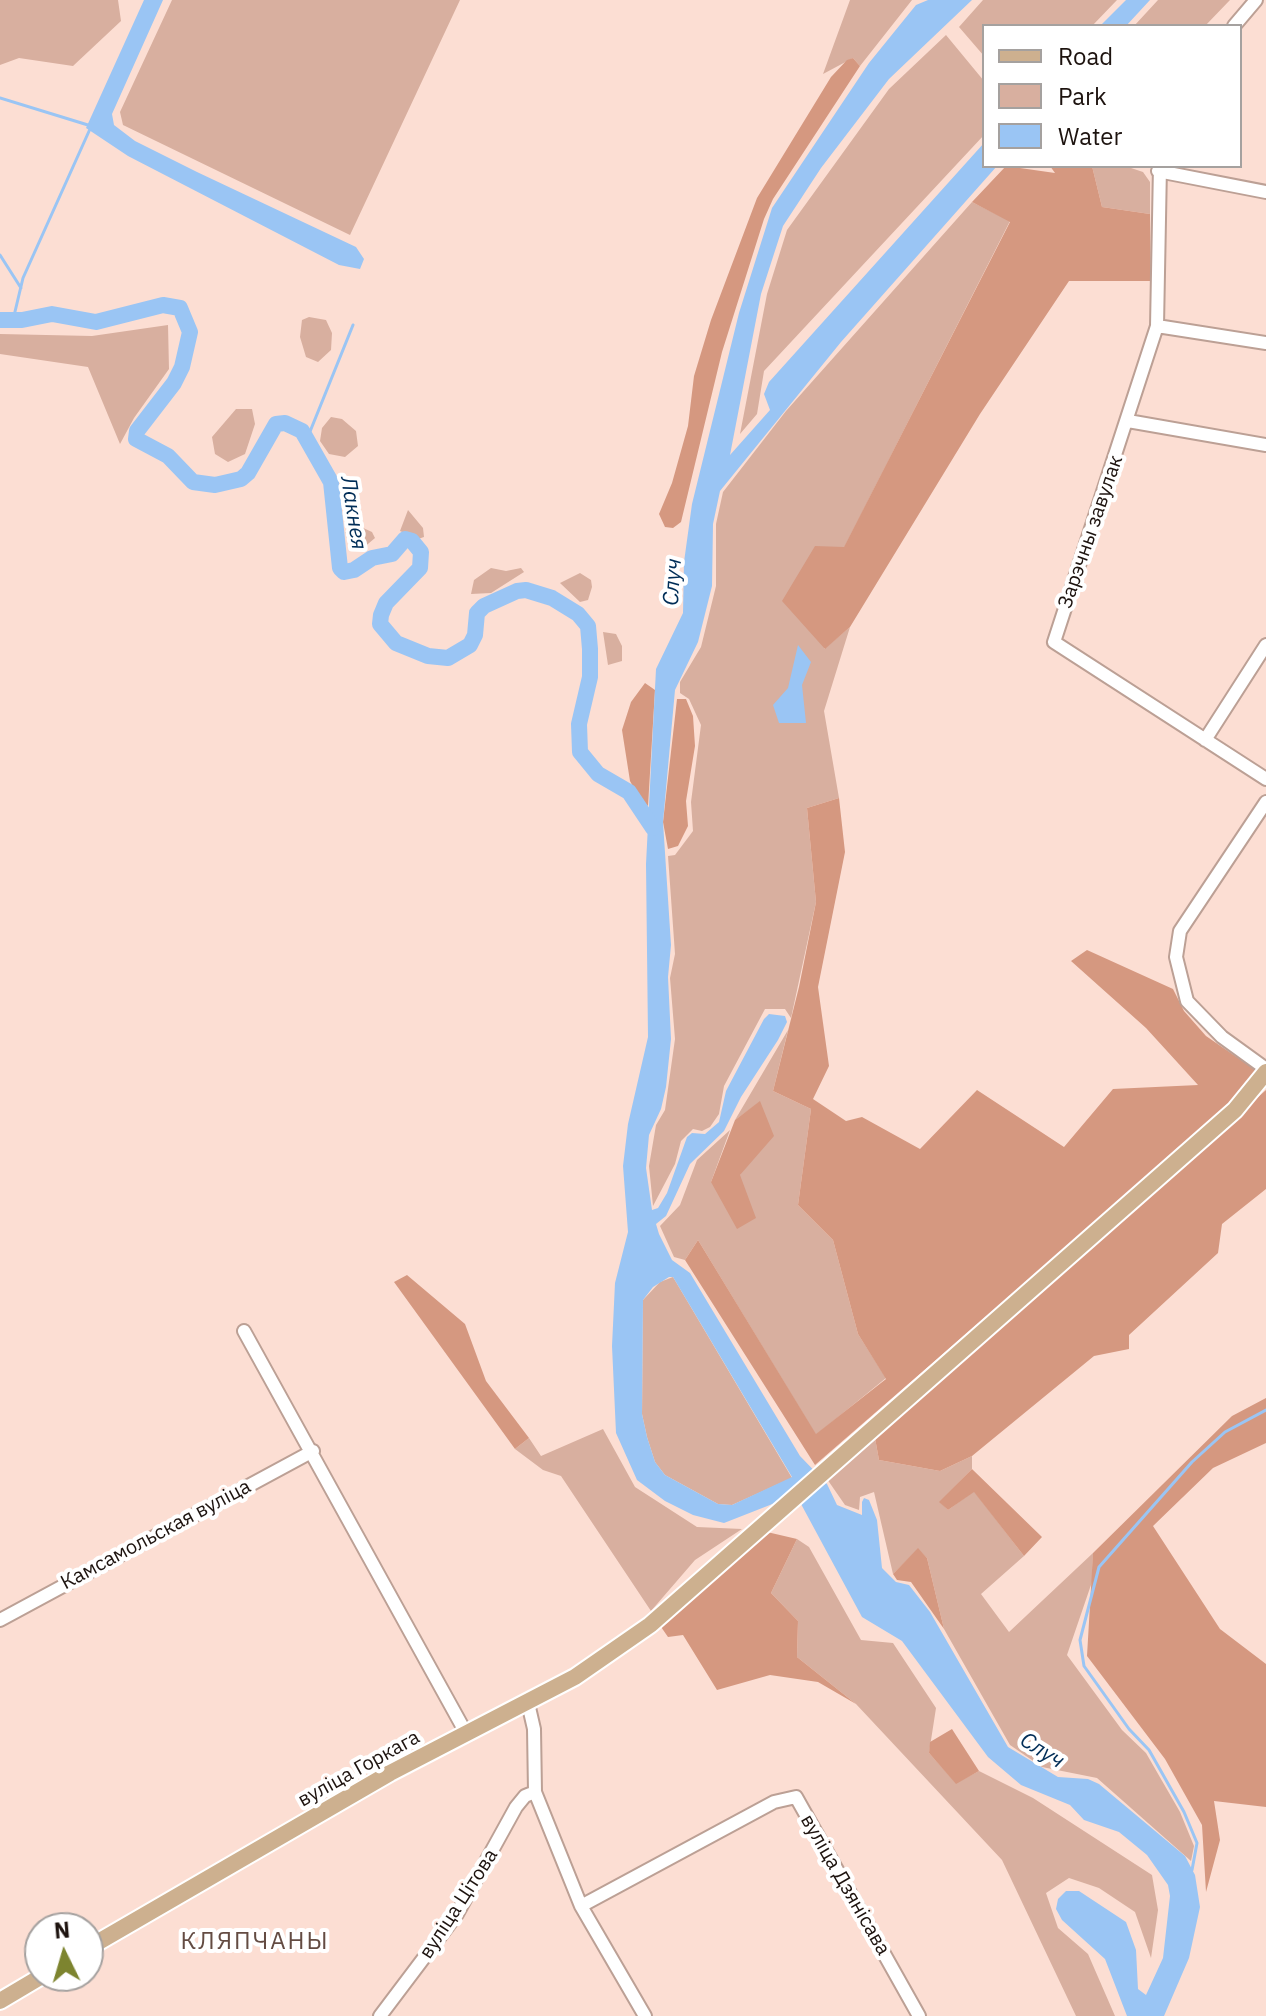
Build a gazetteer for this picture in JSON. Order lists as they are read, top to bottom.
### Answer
{
  "streets": {
    "main road": ["вуліца Горкага"],
    "street": [
      "Зарэчны завулак",
      "Камсамольская вуліца",
      "вуліца Дзянісава",
      "вуліца Цітова"
    ]
  },
  "districts": ["КЛЯПЧАНЫ"],
  "water": ["Лакнея", "Случ"],
  "legend": ["Road", "Park", "Water"],
  "north": "top"
}
